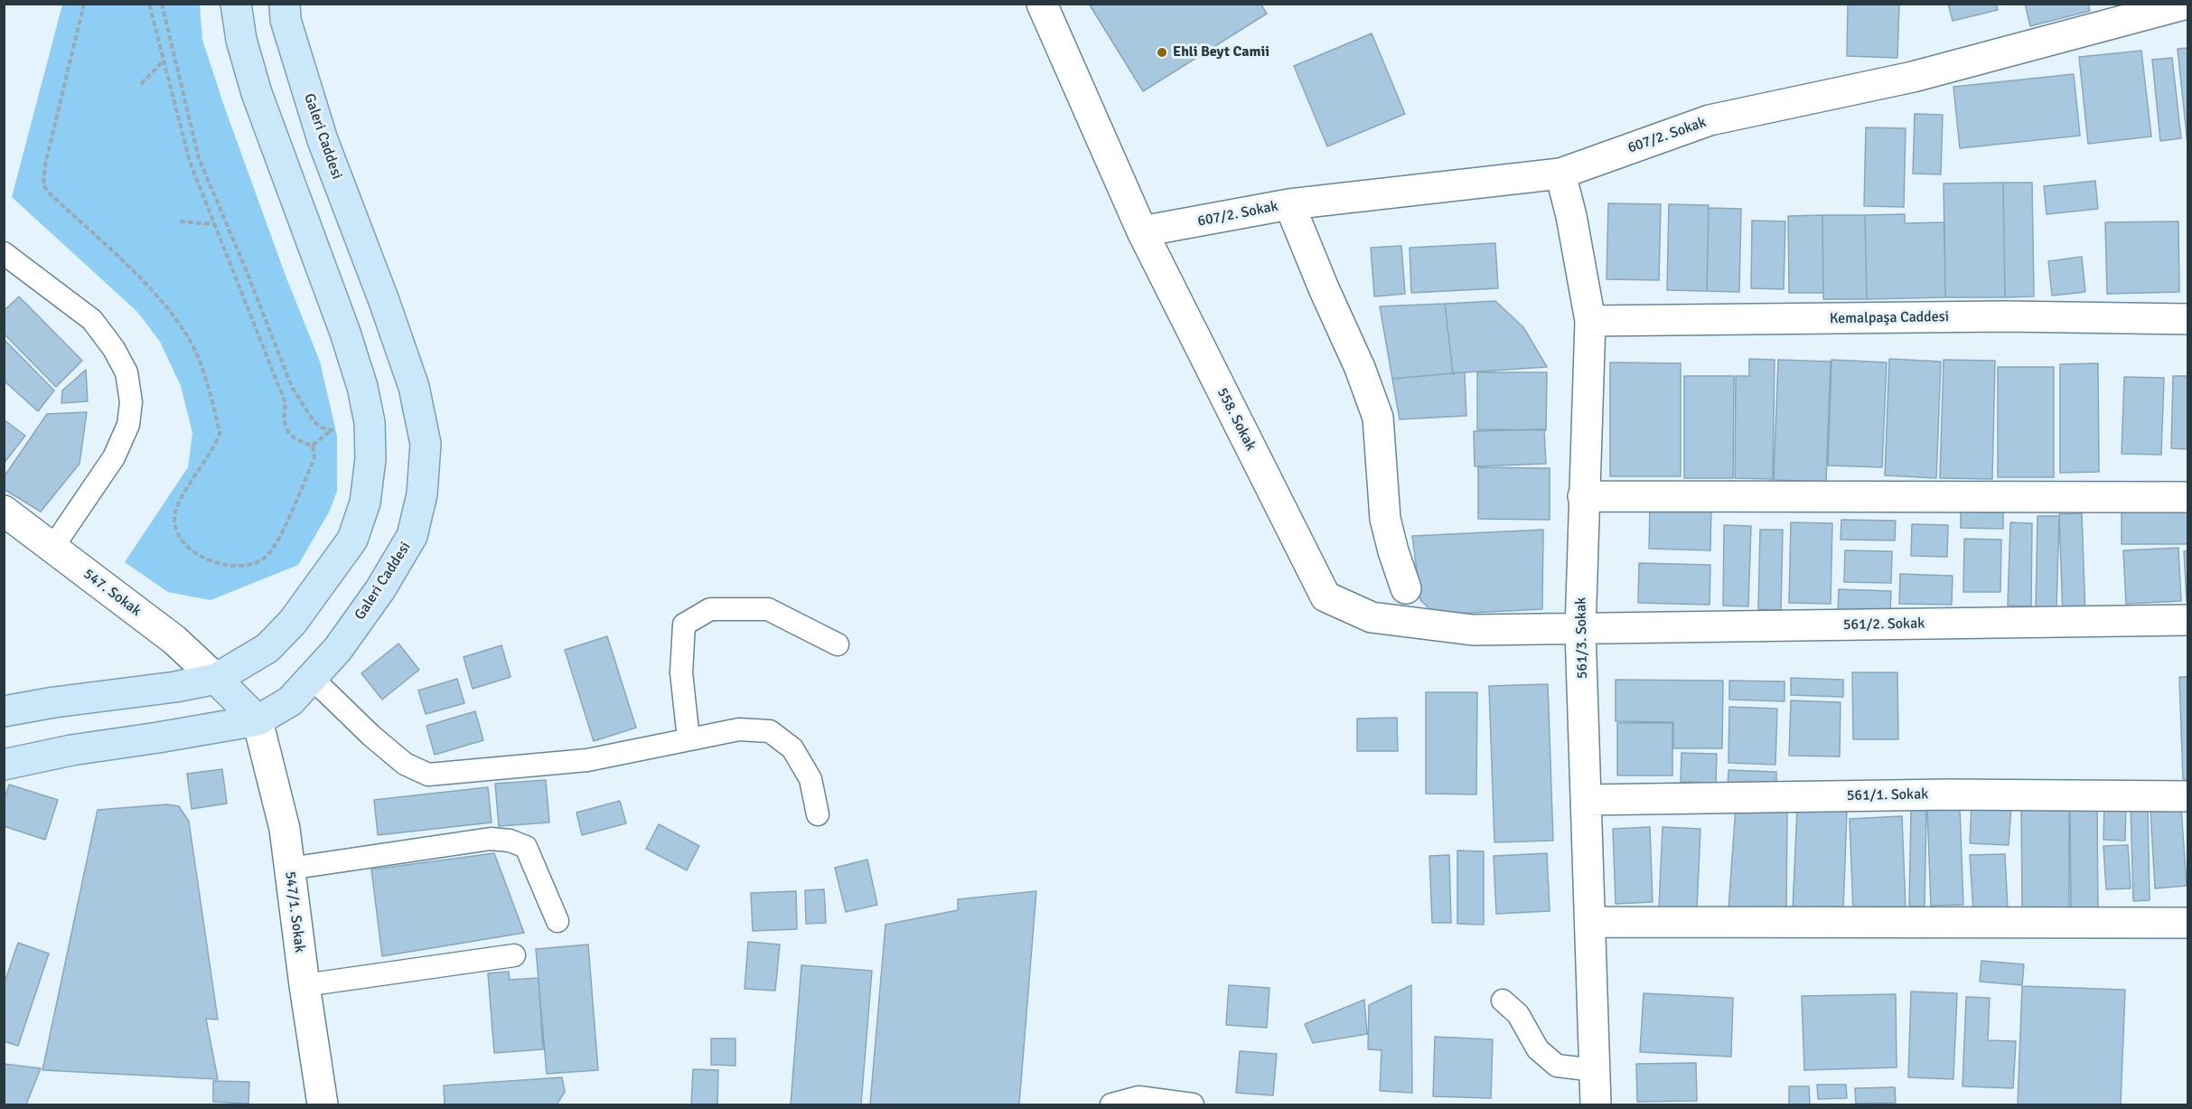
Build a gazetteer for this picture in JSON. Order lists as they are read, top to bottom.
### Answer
{
  "streets": {
    "main road": ["Galeri Caddesi"],
    "street": [
      "607/2. Sokak",
      "Kemalpaşa Caddesi",
      "558. Sokak",
      "547. Sokak",
      "561/2. Sokak",
      "561/3. Sokak",
      "561/1. Sokak",
      "547/1. Sokak"
    ]
  },
  "crossings": [
    ["607/2. Sokak", "558. Sokak"],
    ["607/2. Sokak", "561/3. Sokak"],
    ["Galeri Caddesi", "547/1. Sokak"],
    ["Kemalpaşa Caddesi", "561/3. Sokak"],
    ["558. Sokak", "561/2. Sokak"],
    ["558. Sokak", "561/3. Sokak"],
    ["561/2. Sokak", "561/3. Sokak"],
    ["561/3. Sokak", "561/1. Sokak"]
  ],
  "places": ["Ehli Beyt Camii"]
}
